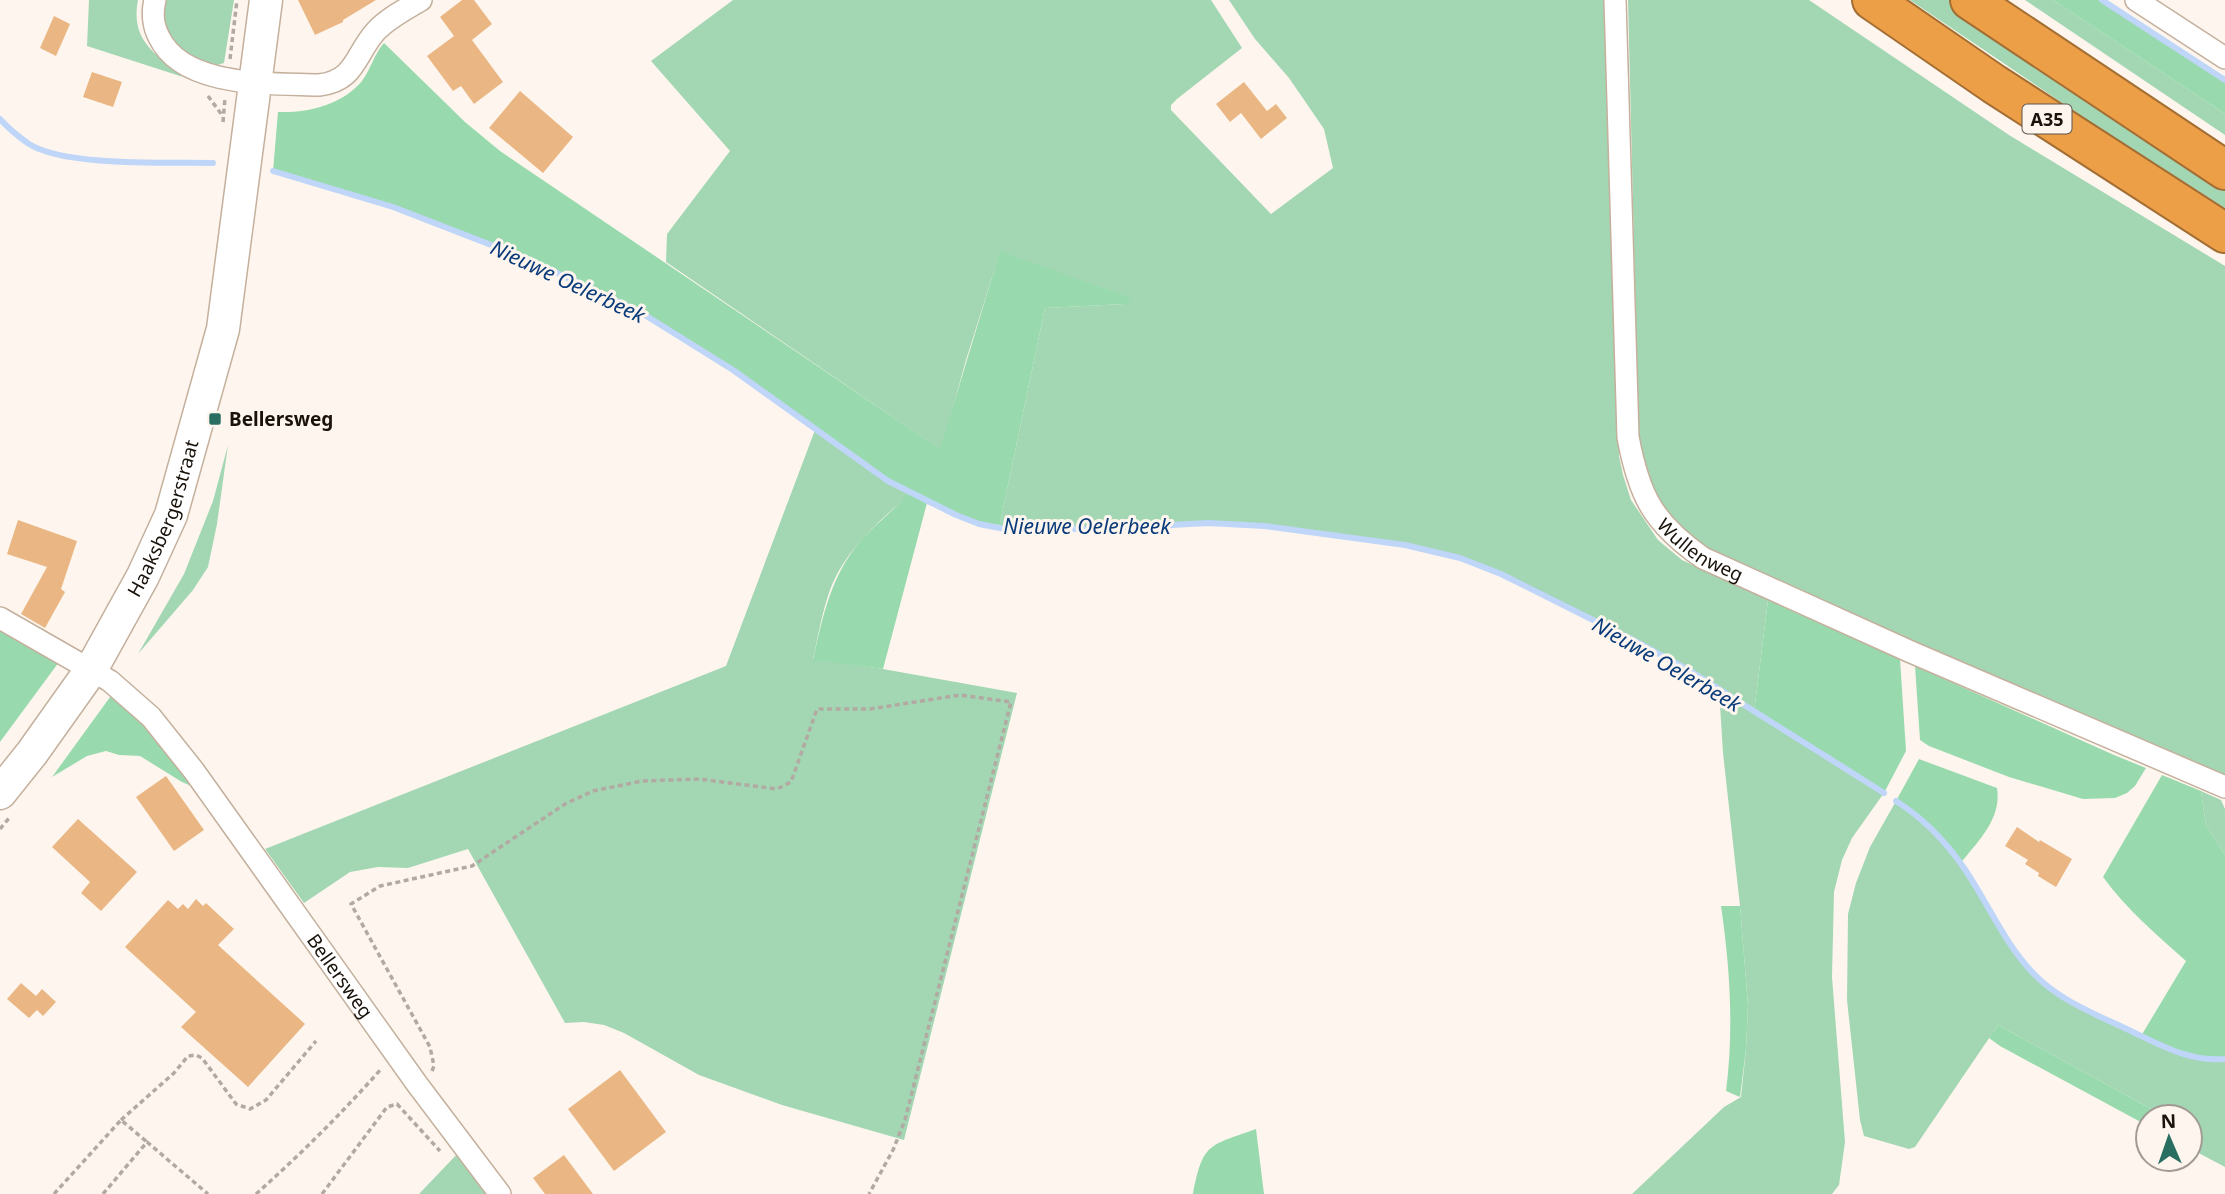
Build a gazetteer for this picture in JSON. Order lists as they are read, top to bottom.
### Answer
{
  "streets": {
    "highway": ["A35"],
    "main road": ["Haaksbergerstraat"],
    "street": ["Wullenweg", "Bellersweg"]
  },
  "crossings": [
    ["Haaksbergerstraat", "Bellersweg"]
  ],
  "water": ["Nieuwe Oelerbeek"],
  "places": {
    "transit": ["Bellersweg"]
  },
  "north": "top"
}
